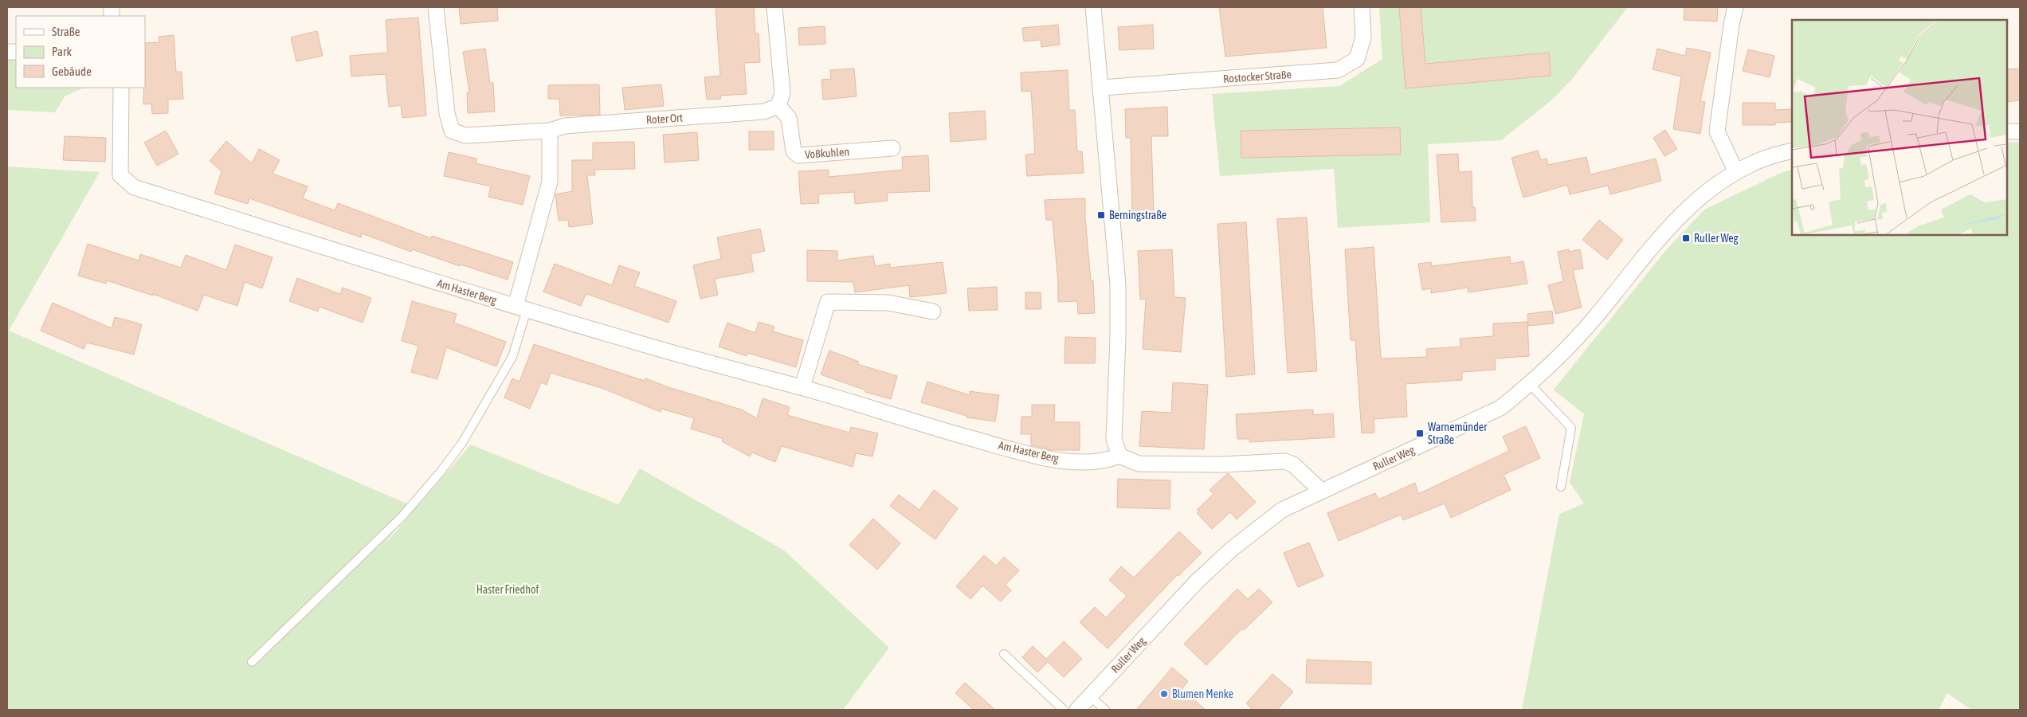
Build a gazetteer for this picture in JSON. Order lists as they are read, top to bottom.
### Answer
{
  "streets": {
    "street": [
      "Rostocker Straße",
      "Roter Ort",
      "Voßkuhlen",
      "Am Haster Berg",
      "Ruller Weg"
    ]
  },
  "crossings": [
    ["Roter Ort", "Voßkuhlen"]
  ],
  "parks": ["Haster Friedhof"],
  "places": {
    "transit": ["Berningstraße", "Ruller Weg", "Warnemünder Straße"],
    "other": ["Blumen Menke"]
  },
  "legend": ["Straße", "Park", "Gebäude"]
}
